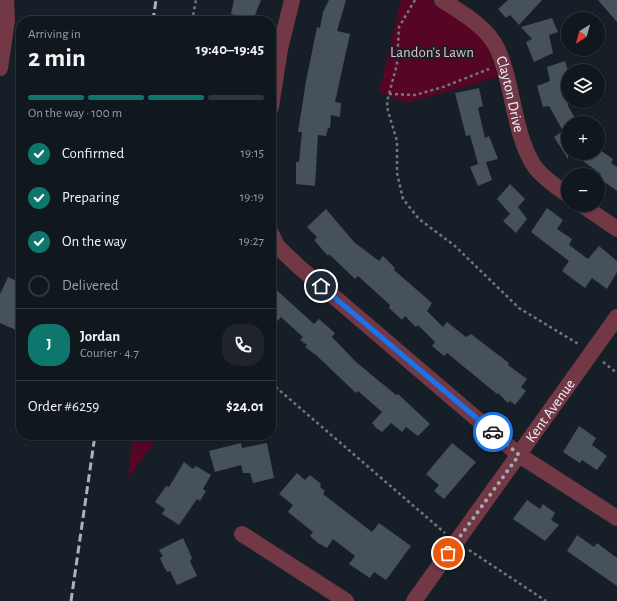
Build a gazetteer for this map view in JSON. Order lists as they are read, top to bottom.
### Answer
{
  "streets": {
    "street": ["Clayton Drive", "Kent Avenue"]
  },
  "parks": ["Landon's Lawn"],
  "north": "bottom left",
  "page": {
    "map_buttons": ["+", "−"],
    "heading": ["2 min", "Arriving in", "19:40–19:45"],
    "panel": [
      "Jordan",
      "Courier · 4.7",
      "Order #6259",
      "$24.01"
    ],
    "bar": "On the way · 100 m",
    "list": [
      ["Confirmed", "19:15"],
      ["Preparing", "19:19"],
      ["On the way", "19:27"],
      "Delivered"
    ],
    "round": "J"
  }
}
